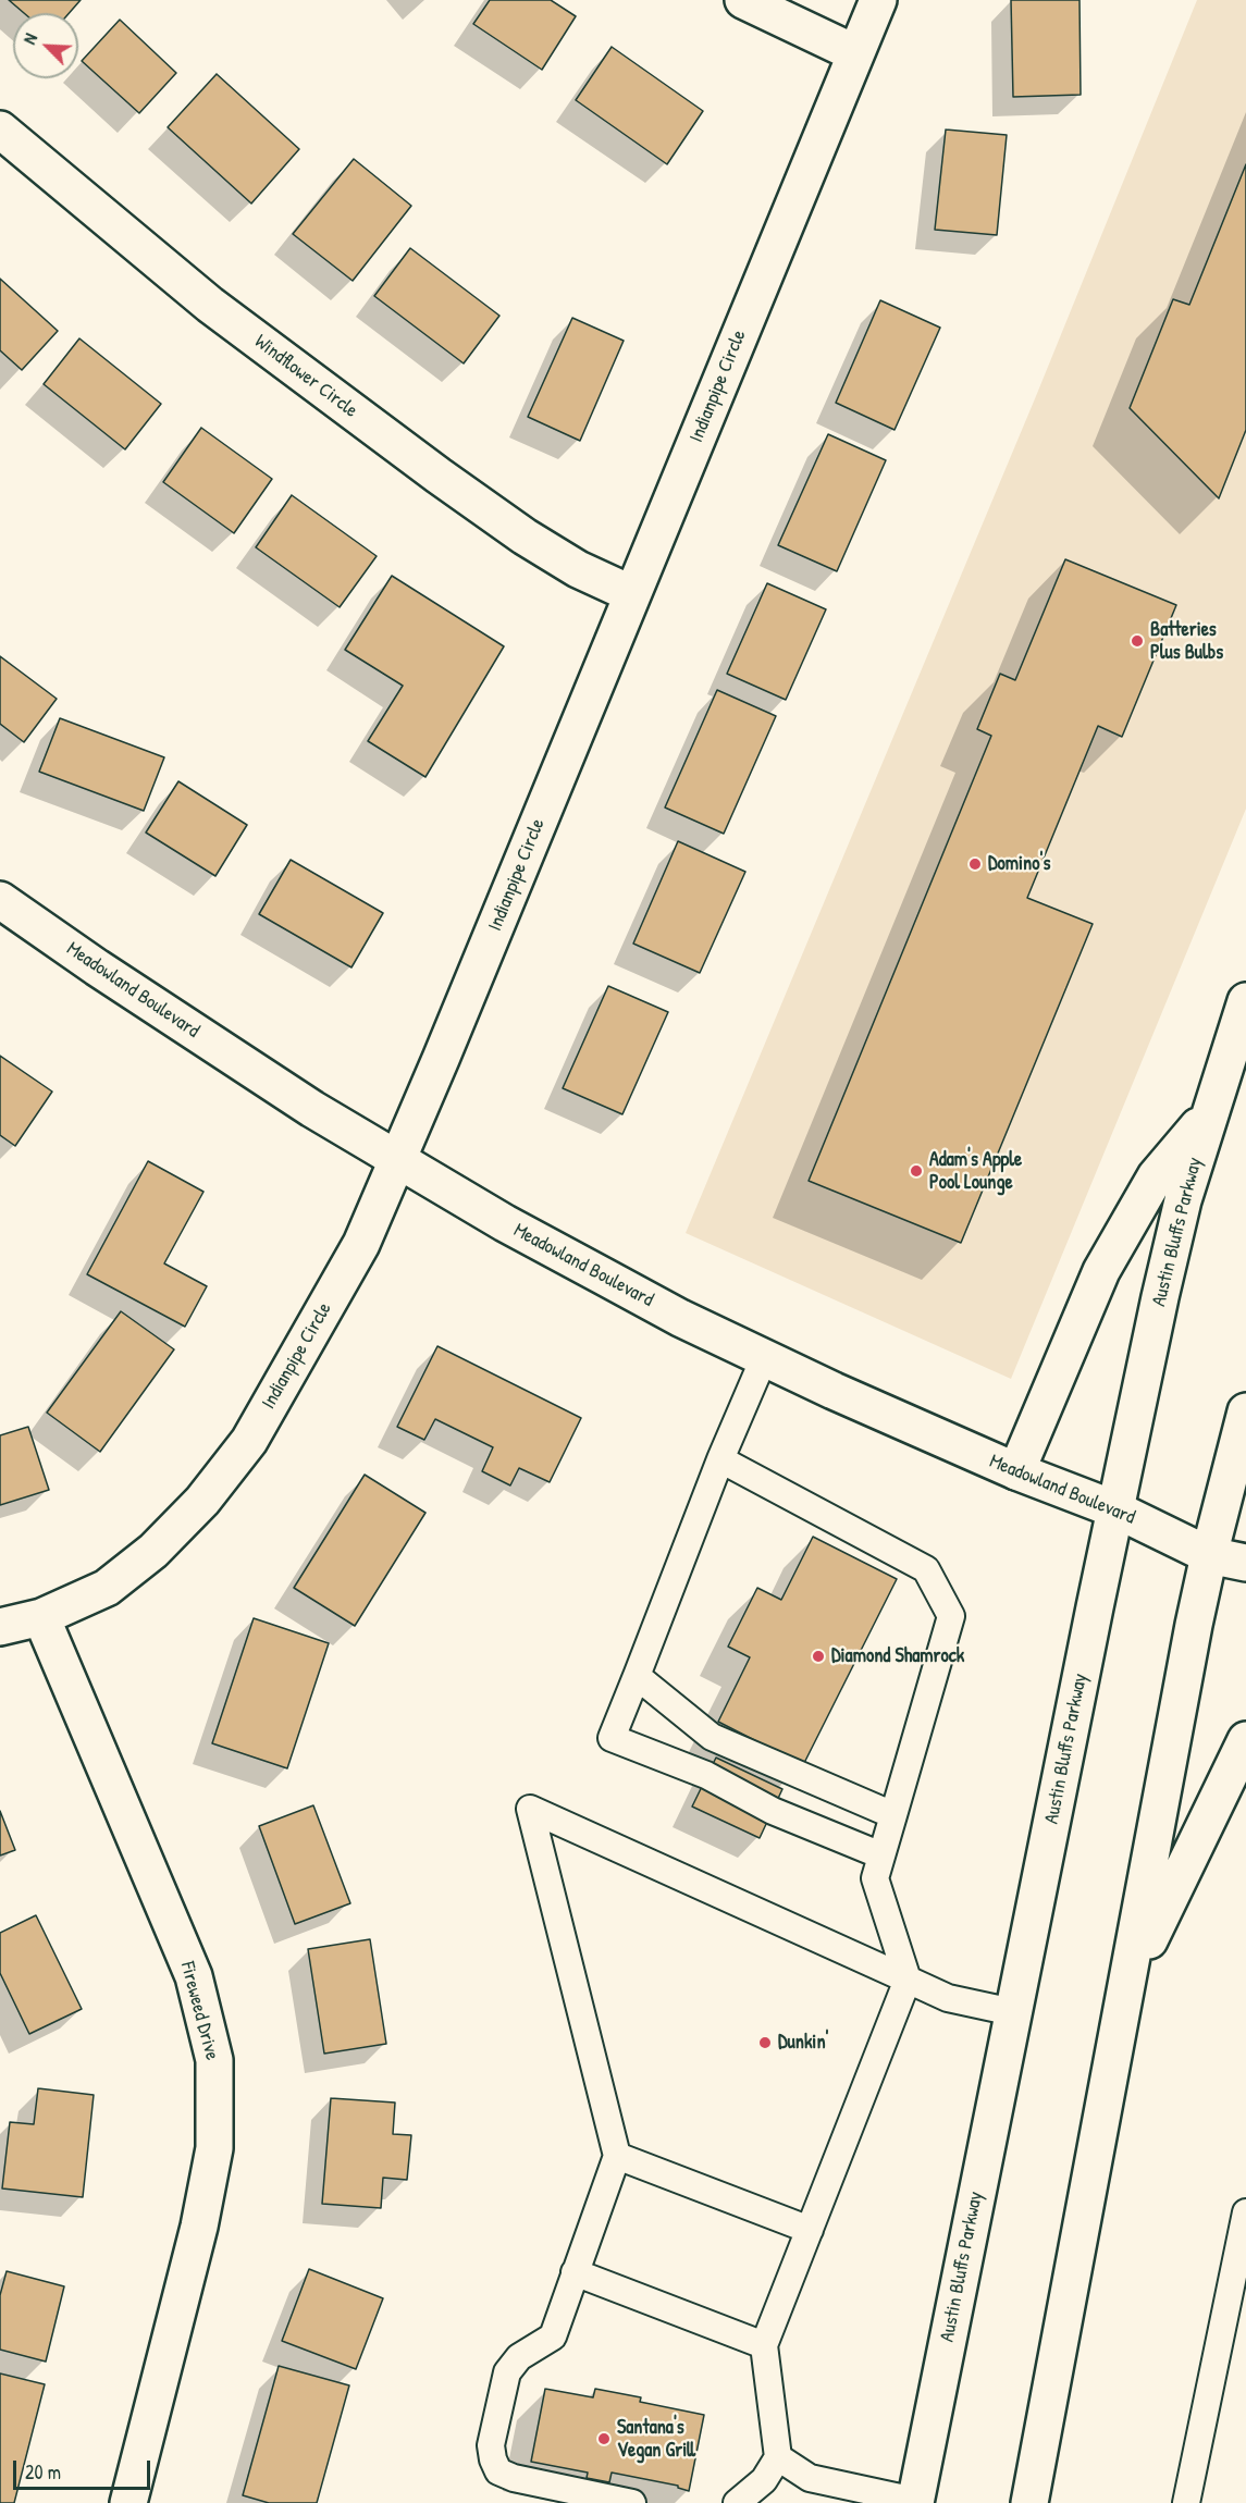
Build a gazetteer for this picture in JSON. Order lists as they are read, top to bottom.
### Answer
{
  "streets": {
    "street": [
      "Windflower Circle",
      "Indianpipe Circle",
      "Meadowland Boulevard",
      "Austin Bluffs Parkway",
      "Fireweed Drive"
    ]
  },
  "crossings": [
    ["Windflower Circle", "Indianpipe Circle"],
    ["Indianpipe Circle", "Meadowland Boulevard"],
    ["Indianpipe Circle", "Fireweed Drive"],
    ["Meadowland Boulevard", "Austin Bluffs Parkway"]
  ],
  "places": [
    "Batteries Plus Bulbs",
    "Domino's",
    "Adam's Apple Pool Lounge",
    "Diamond Shamrock",
    "Dunkin'",
    "Santana's Vegan Grill"
  ],
  "scale_bar": "20 m",
  "north": "top left"
}
